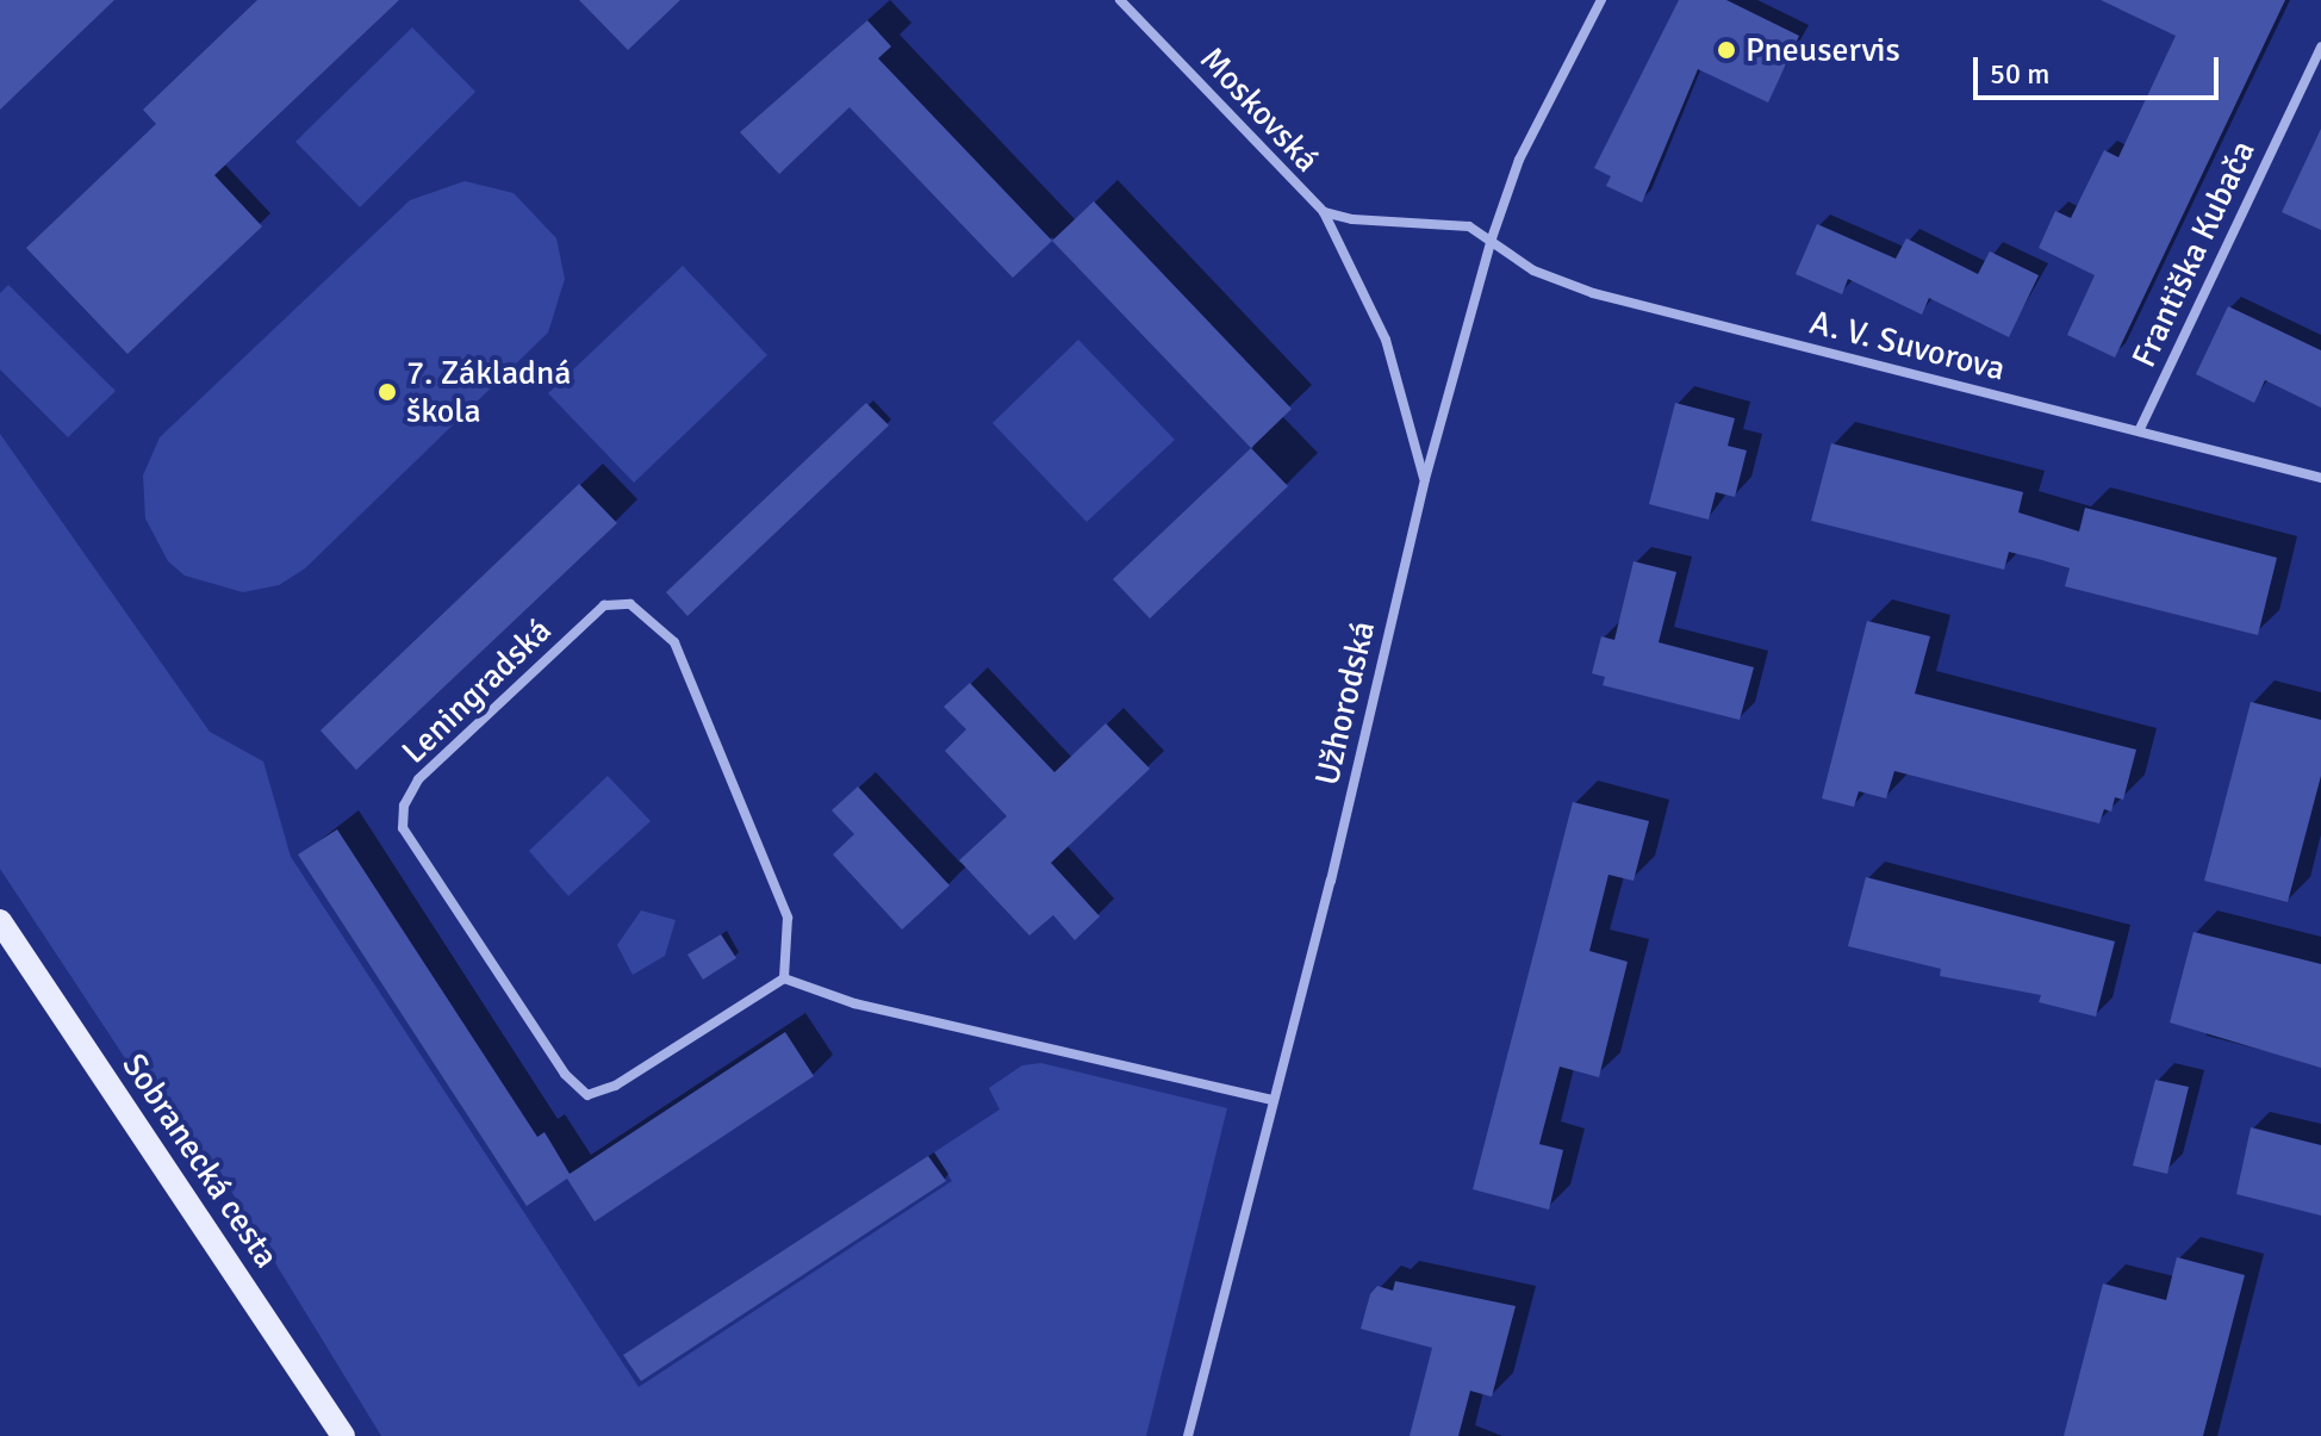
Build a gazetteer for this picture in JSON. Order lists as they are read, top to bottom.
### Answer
{
  "streets": {
    "main road": ["Sobranecká cesta"],
    "street": [
      "Moskovská",
      "Františka Kubača",
      "A. V. Suvorova",
      "Leningradská",
      "Užhorodská"
    ]
  },
  "crossings": [
    ["Moskovská", "A. V. Suvorova"],
    ["Moskovská", "Užhorodská"],
    ["Františka Kubača", "A. V. Suvorova"],
    ["A. V. Suvorova", "Užhorodská"]
  ],
  "places": ["Pneuservis", "7. Základná škola"],
  "scale_bar": "50 m"
}
